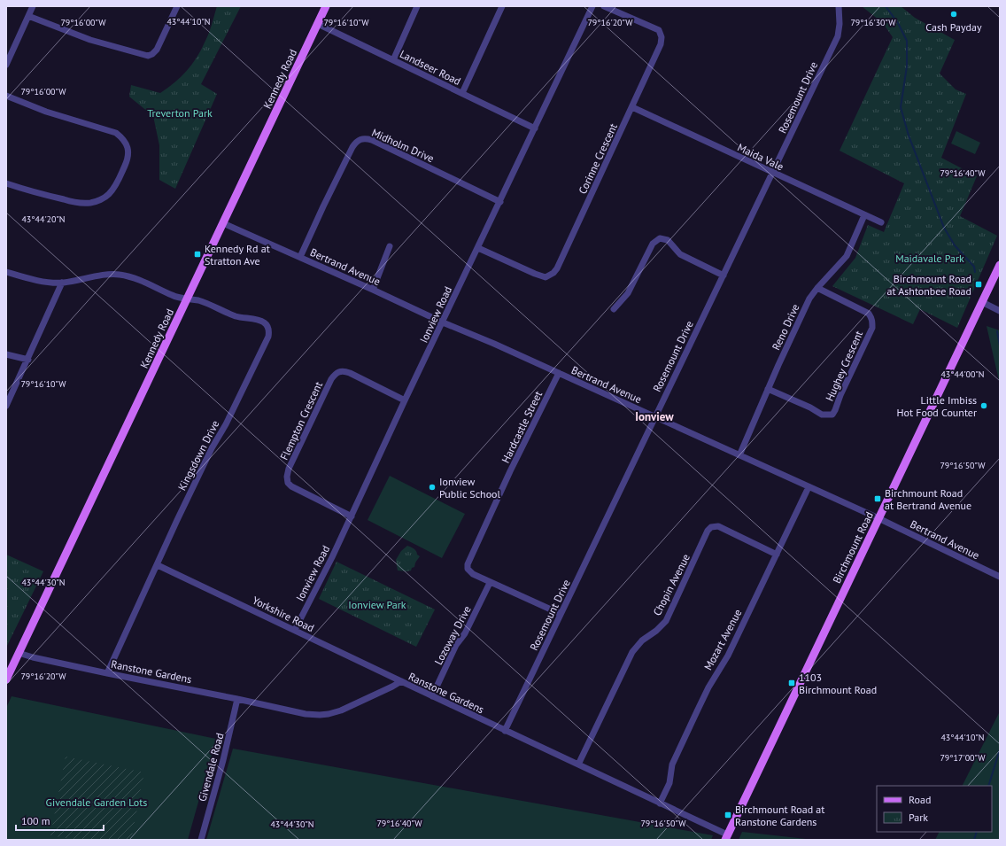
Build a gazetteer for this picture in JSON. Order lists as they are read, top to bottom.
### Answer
{
  "streets": {
    "main road": ["Kennedy Road", "Birchmount Road"],
    "street": [
      "Landseer Road",
      "Rosemount Drive",
      "Midholm Drive",
      "Maida Vale",
      "Corinne Crescent",
      "Bertrand Avenue",
      "Ionview Road",
      "Reno Drive",
      "Hughey Crescent",
      "Flempton Crescent",
      "Hardcastle Street",
      "Kingsdown Drive",
      "Chopin Avenue",
      "Yorkshire Road",
      "Lozoway Drive",
      "Mozart Avenue",
      "Ranstone Gardens",
      "Givendale Road"
    ]
  },
  "crossings": [
    ["Landseer Road", "Kennedy Road"],
    ["Landseer Road", "Ionview Road"],
    ["Kennedy Road", "Bertrand Avenue"],
    ["Kennedy Road", "Kingsdown Drive"],
    ["Kennedy Road", "Ranstone Gardens"],
    ["Rosemount Drive", "Maida Vale"],
    ["Rosemount Drive", "Bertrand Avenue"],
    ["Rosemount Drive", "Hardcastle Street"],
    ["Rosemount Drive", "Ranstone Gardens"],
    ["Midholm Drive", "Bertrand Avenue"],
    ["Midholm Drive", "Ionview Road"],
    ["Maida Vale", "Corinne Crescent"],
    ["Maida Vale", "Reno Drive"],
    ["Corinne Crescent", "Ionview Road"],
    ["Bertrand Avenue", "Ionview Road"],
    ["Bertrand Avenue", "Reno Drive"],
    ["Bertrand Avenue", "Hardcastle Street"],
    ["Bertrand Avenue", "Birchmount Road"],
    ["Bertrand Avenue", "Mozart Avenue"],
    ["Ionview Road", "Flempton Crescent"],
    ["Ionview Road", "Yorkshire Road"],
    ["Reno Drive", "Hughey Crescent"],
    ["Hardcastle Street", "Lozoway Drive"],
    ["Kingsdown Drive", "Yorkshire Road"],
    ["Kingsdown Drive", "Ranstone Gardens"],
    ["Birchmount Road", "Ranstone Gardens"],
    ["Chopin Avenue", "Mozart Avenue"],
    ["Chopin Avenue", "Ranstone Gardens"],
    ["Yorkshire Road", "Ranstone Gardens"],
    ["Lozoway Drive", "Ranstone Gardens"],
    ["Mozart Avenue", "Ranstone Gardens"],
    ["Ranstone Gardens", "Givendale Road"]
  ],
  "districts": ["Ionview"],
  "parks": [
    "Treverton Park",
    "Maidavale Park",
    "Ionview Park",
    "Givendale Garden Lots"
  ],
  "places": {
    "other": ["Cash Payday", "Little Imbiss Hot Food Counter", "Ionview Public School"],
    "transit": [
      "Kennedy Rd at Stratton Ave",
      "Birchmount Road at Ashtonbee Road",
      "Birchmount Road at Bertrand Avenue",
      "1103 Birchmount Road",
      "Birchmount Road at Ranstone Gardens"
    ]
  },
  "legend": ["Road", "Park"],
  "scale_bar": "100 m",
  "coordinates": [
    "43°44'10\"N",
    "79°16'00\"W",
    "79°16'10\"W",
    "79°16'20\"W",
    "79°16'30\"W",
    "79°16'40\"W",
    "43°44'20\"N",
    "43°44'00\"N",
    "79°16'50\"W",
    "43°44'30\"N",
    "79°17'00\"W"
  ]
}
